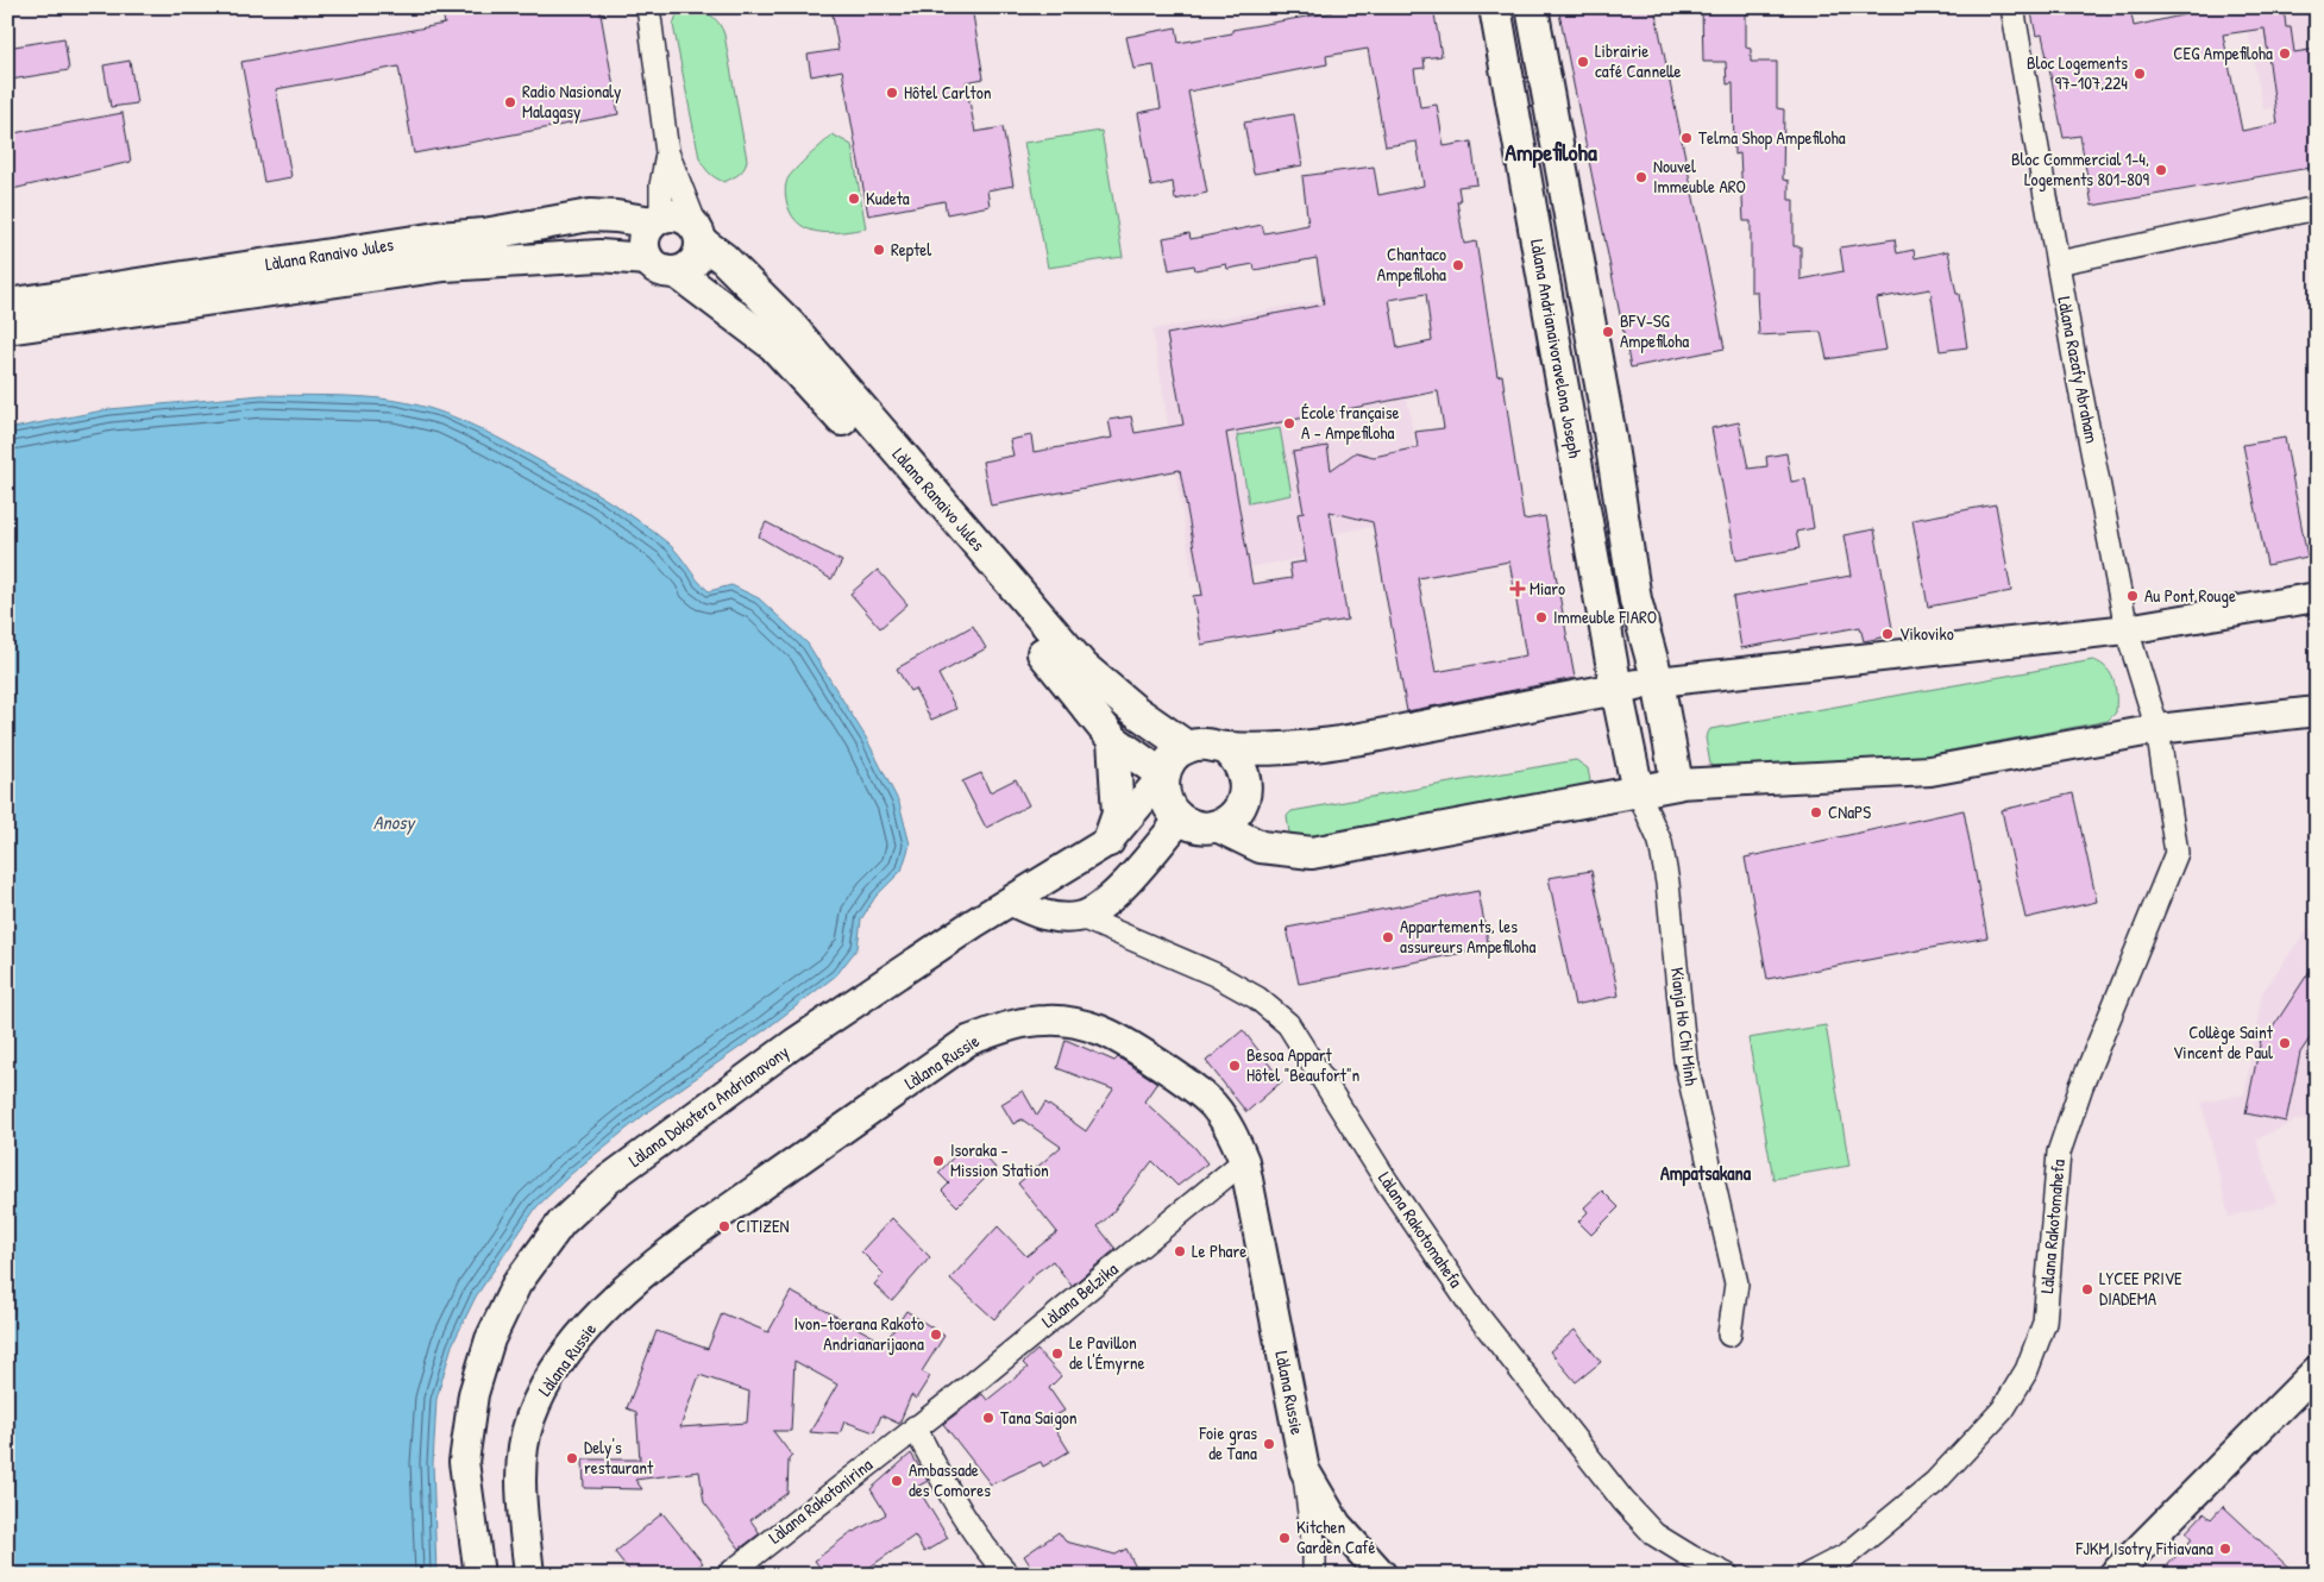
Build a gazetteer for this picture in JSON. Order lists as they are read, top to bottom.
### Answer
{
  "streets": {
    "main road": ["Làlana Ranaivo Jules", "Làlana Andrianaivoravelona Joseph", "Kianja Ho Chi Minh"],
    "street": [
      "Làlana Razafy Abraham",
      "Làlana Russie",
      "Làlana Dokotera Andrianavony",
      "Làlana Rakotomahefa",
      "Làlana Belzika",
      "Làlana Rakotonirina"
    ]
  },
  "crossings": [
    ["Làlana Ranaivo Jules", "Làlana Dokotera Andrianavony"],
    ["Làlana Andrianaivoravelona Joseph", "Kianja Ho Chi Minh"],
    ["Làlana Razafy Abraham", "Làlana Rakotomahefa"],
    ["Làlana Russie", "Làlana Belzika"],
    ["Làlana Belzika", "Làlana Rakotonirina"]
  ],
  "districts": ["Ampefiloha", "Ampatsakana"],
  "water": ["Anosy"],
  "places": {
    "other": [
      "CEG Ampefiloha",
      "Librairie café Cannelle",
      "Bloc Logements 97-107,224",
      "Hôtel Carlton",
      "Radio Nasionaly Malagasy",
      "Telma Shop Ampefiloha",
      "Bloc Commercial 1-4, Logements 801-809",
      "Nouvel Immeuble ARO",
      "Kudeta",
      "Reptel",
      "Chantaco Ampefiloha",
      "BFV-SG Ampefiloha",
      "École française A - Ampefiloha",
      "Au Pont Rouge",
      "Immeuble FIARO",
      "Vikoviko",
      "CNaPS",
      "Appartements, les assureurs Ampefiloha",
      "Collège Saint Vincent de Paul",
      "Besoa Appart Hôtel \"Beaufort\"n",
      "Isoraka - Mission Station",
      "CITIZEN",
      "Le Phare",
      "LYCEE PRIVE DIADEMA",
      "Ivon-toerana Rakoto Andrianarijaona",
      "Le Pavillon de l'Émyrne",
      "Tana Saigon",
      "Foie gras de Tana",
      "Dely's restaurant",
      "Ambassade des Comores",
      "Kitchen Garden Café",
      "FJKM Isotry Fitiavana"
    ],
    "health": ["Miaro"]
  }
}
